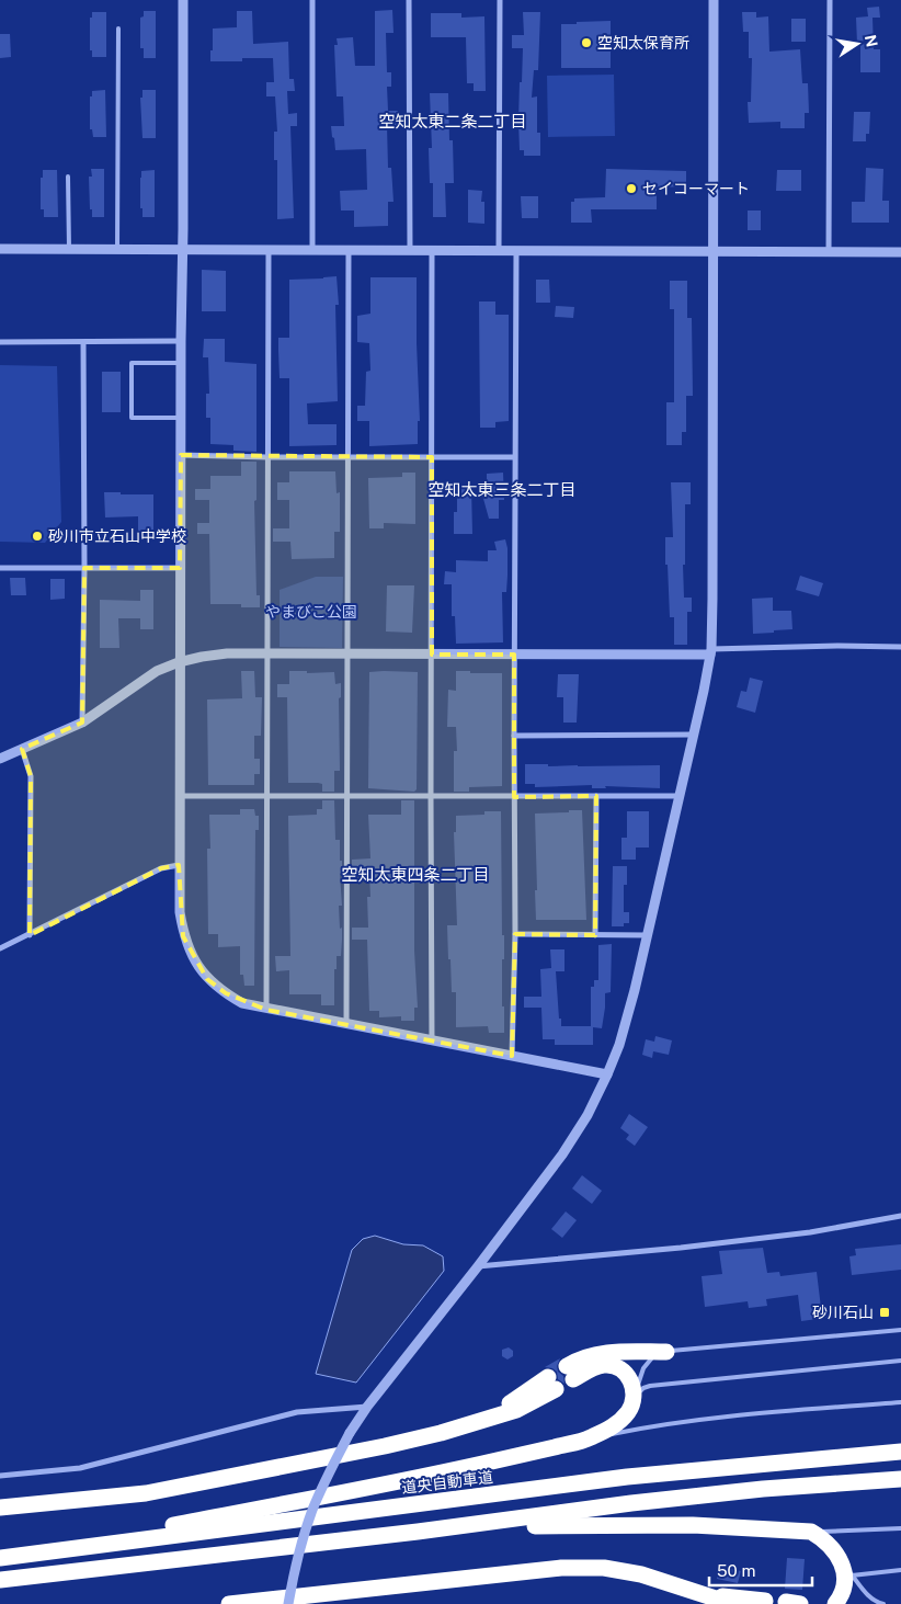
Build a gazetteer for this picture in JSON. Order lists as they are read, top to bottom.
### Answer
{
  "streets": {
    "highway": ["道央自動車道"]
  },
  "districts": ["空知太東二条二丁目", "空知太東三条二丁目", "空知太東四条二丁目"],
  "parks": ["やまびこ公園"],
  "places": {
    "other": ["空知太保育所", "セイコーマート", "砂川市立石山中学校"],
    "transit": ["砂川石山"]
  },
  "scale_bar": "50 m",
  "north": "right"
}
